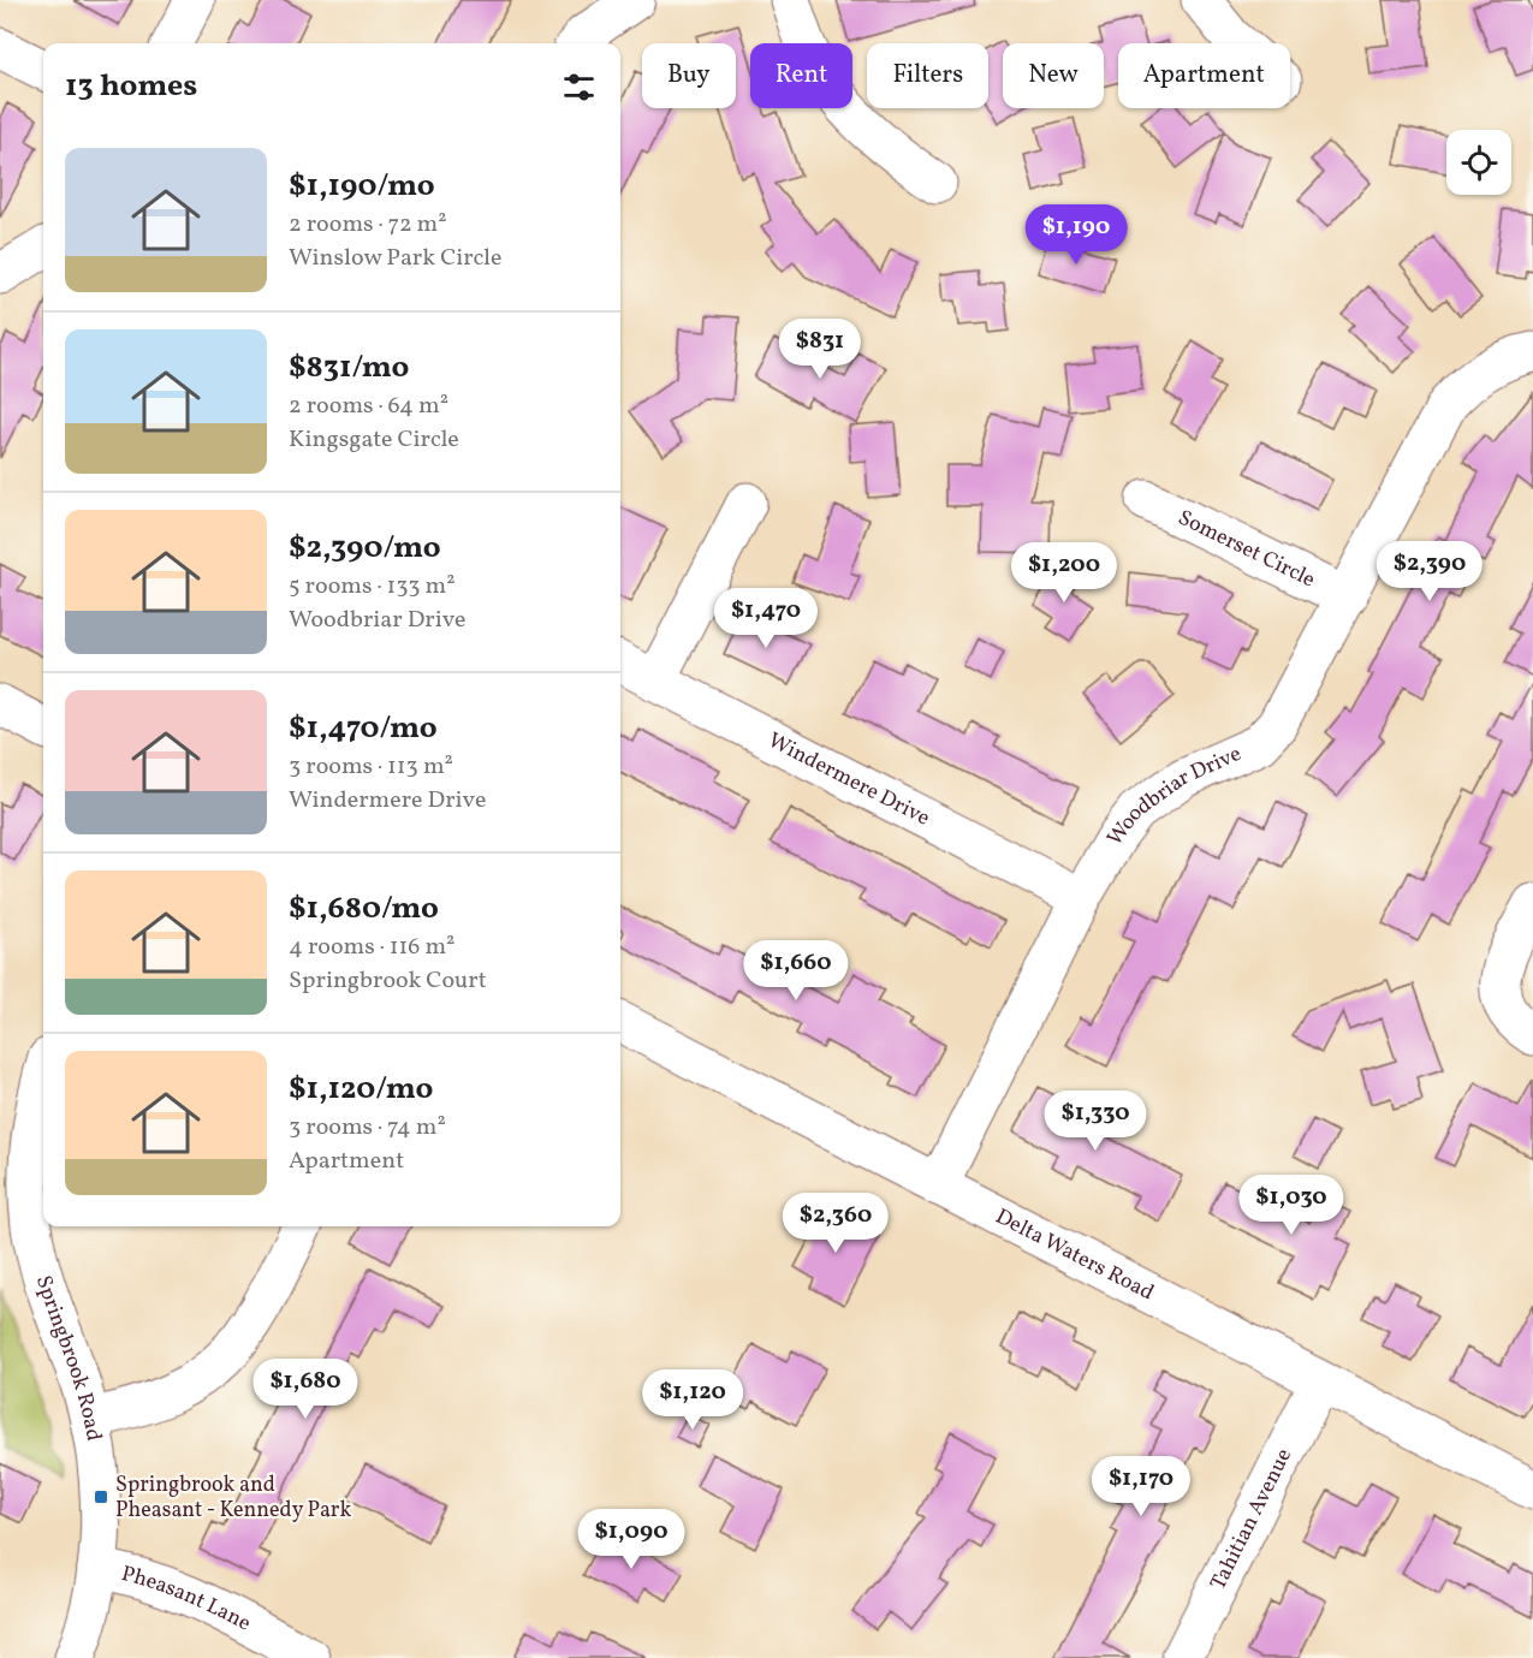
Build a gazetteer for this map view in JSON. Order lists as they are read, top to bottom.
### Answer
{
  "streets": {
    "street": [
      "Somerset Circle",
      "Windermere Drive",
      "Woodbriar Drive",
      "Delta Waters Road",
      "Springbrook Road",
      "Tahitian Avenue",
      "Pheasant Lane"
    ]
  },
  "crossings": [
    ["Somerset Circle", "Woodbriar Drive"],
    ["Windermere Drive", "Woodbriar Drive"],
    ["Woodbriar Drive", "Delta Waters Road"],
    ["Delta Waters Road", "Tahitian Avenue"],
    ["Springbrook Road", "Pheasant Lane"]
  ],
  "places": {
    "transit": ["Springbrook and Pheasant - Kennedy Park"]
  },
  "page": {
    "chip": [
      "Buy",
      "Rent",
      "Filters",
      "New",
      "Apartment"
    ],
    "heading": "13 homes",
    "list": [
      {
        "name": "$1,190/mo",
        "note": "2 rooms · 72 m² · Winslow Park Circle"
      },
      {
        "name": "$831/mo",
        "note": "2 rooms · 64 m² · Kingsgate Circle"
      },
      {
        "name": "$2,390/mo",
        "note": "5 rooms · 133 m² · Woodbriar Drive"
      },
      {
        "name": "$1,470/mo",
        "note": "3 rooms · 113 m² · Windermere Drive"
      },
      {
        "name": "$1,680/mo",
        "note": "4 rooms · 116 m² · Springbrook Court"
      },
      {
        "name": "$1,120/mo",
        "note": "3 rooms · 74 m² · Apartment"
      }
    ],
    "price": [
      "$1,190",
      "$831",
      "$2,390",
      "$1,200",
      "$1,470",
      "$1,660",
      "$1,330",
      "$1,030",
      "$2,360",
      "$1,680",
      "$1,120",
      "$1,170",
      "$1,090"
    ]
  }
}
